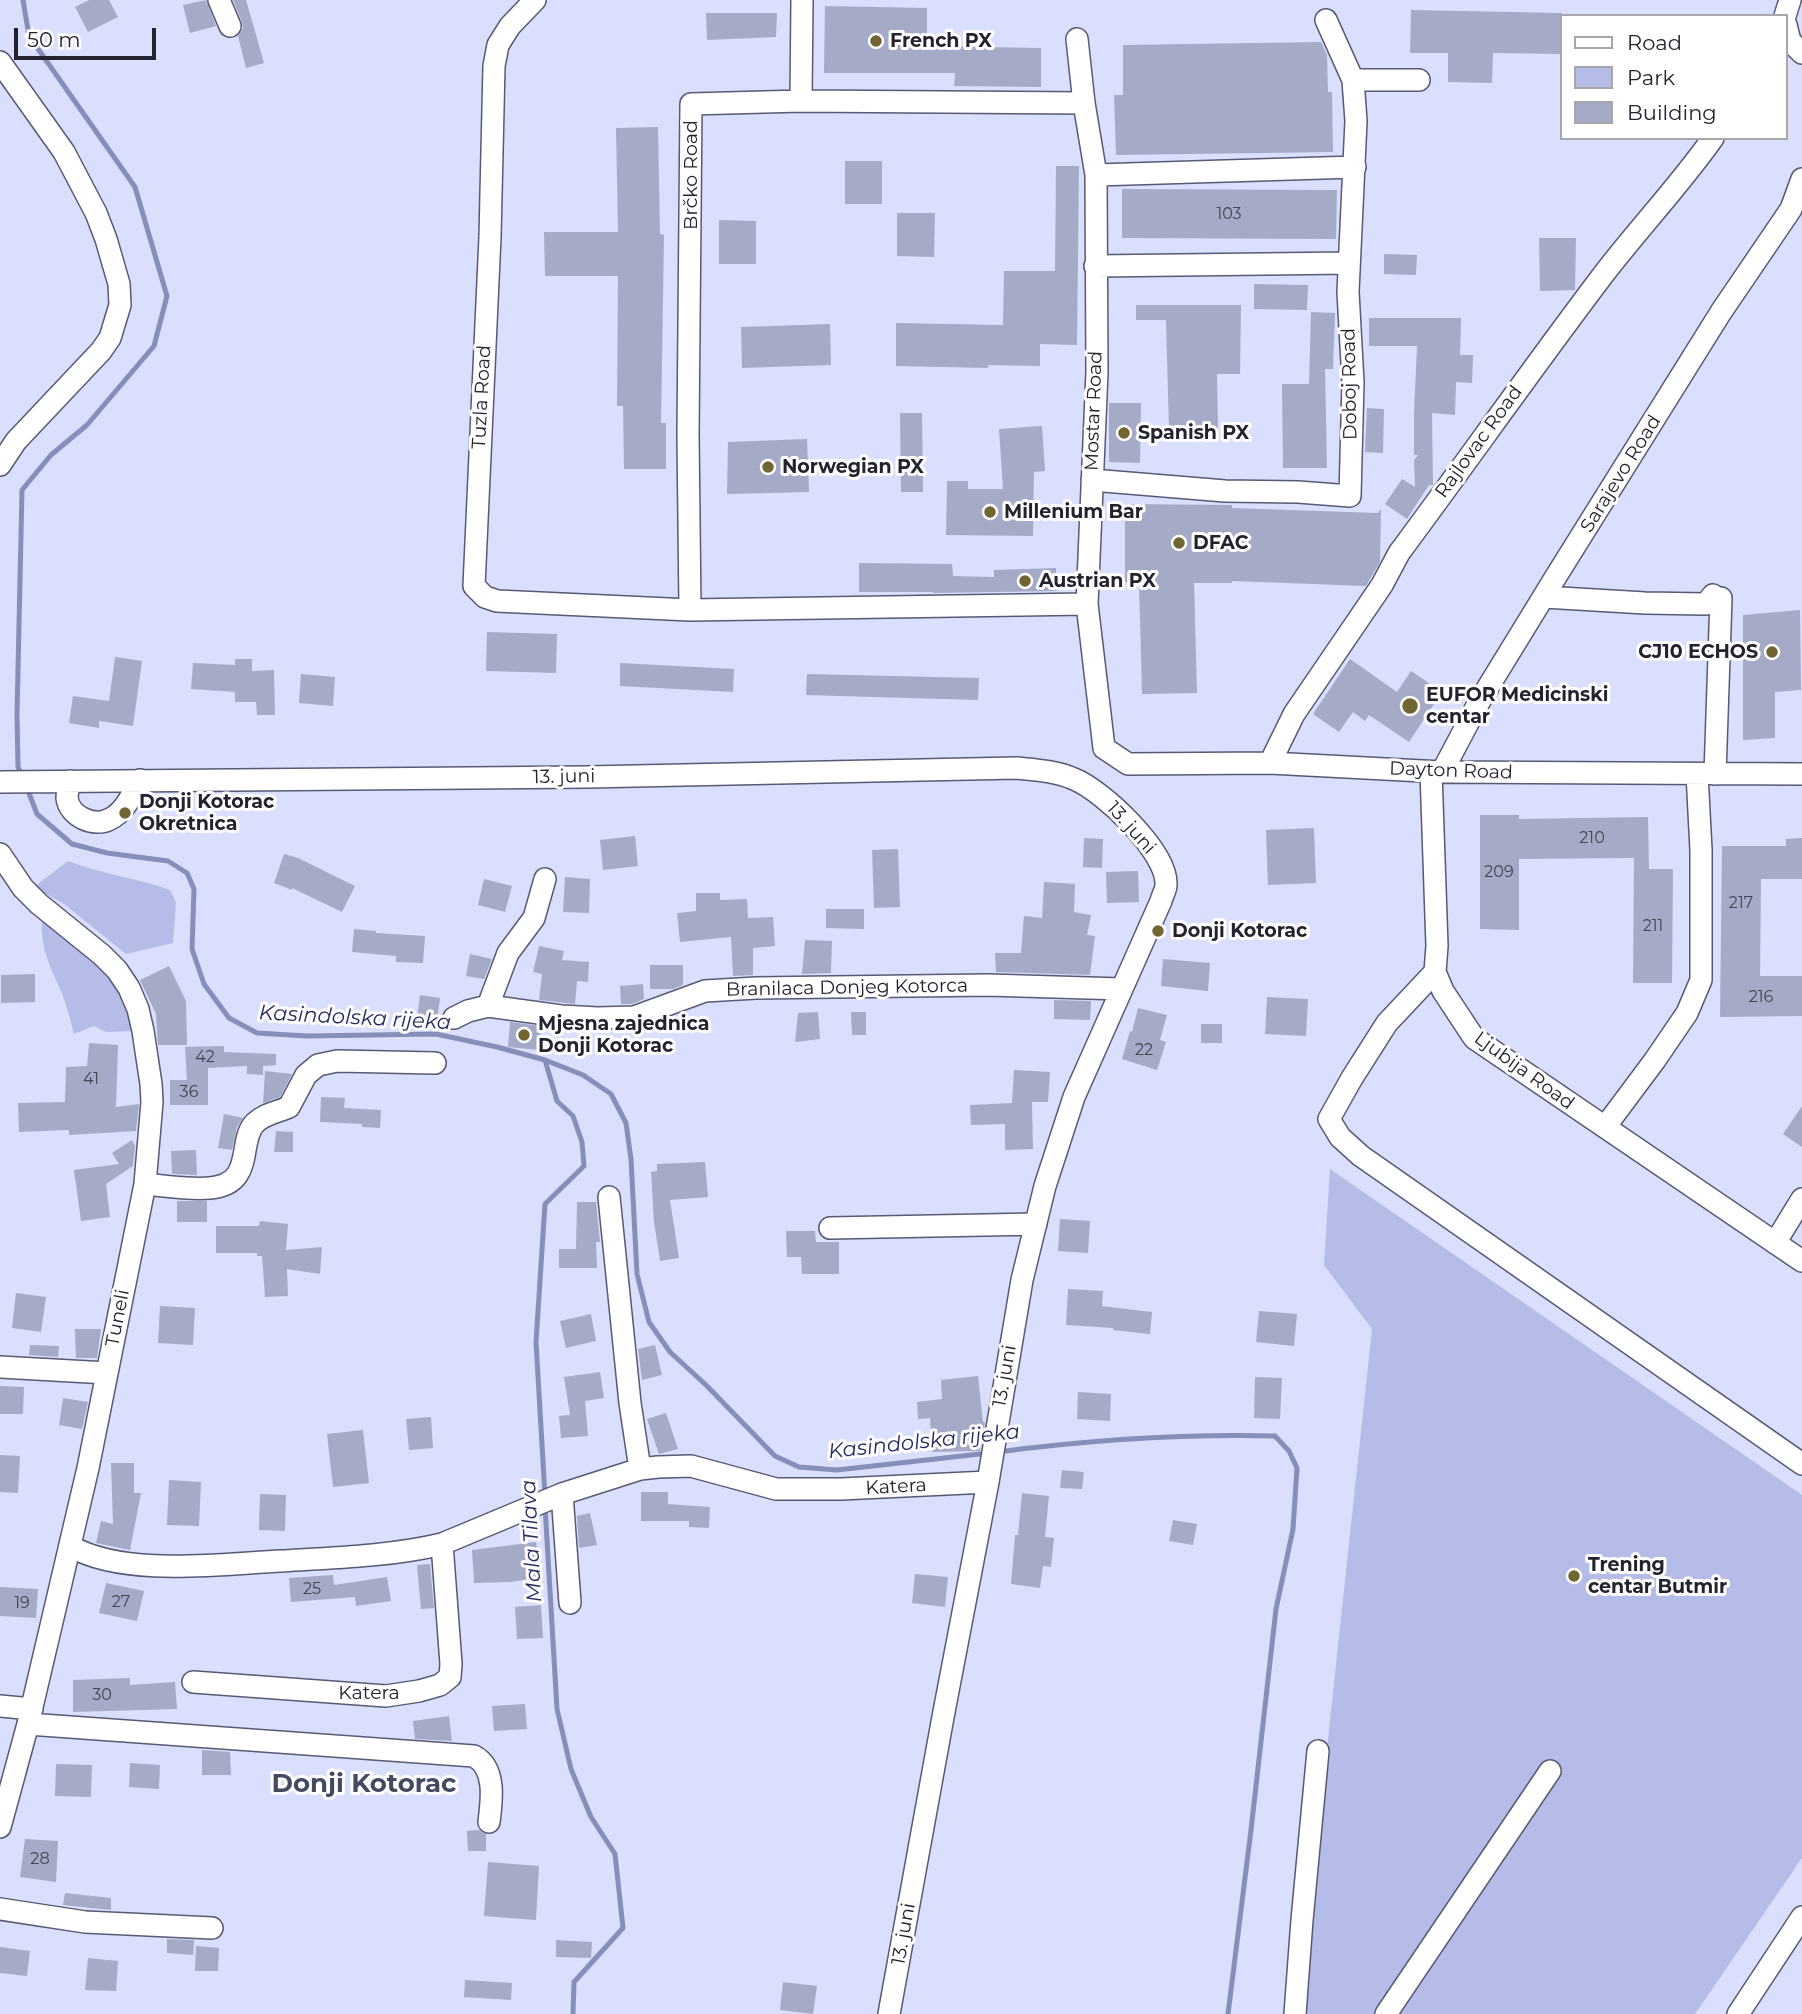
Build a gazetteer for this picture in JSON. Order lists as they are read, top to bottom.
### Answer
{
  "streets": {
    "street": [
      "Brčko Road",
      "Doboj Road",
      "Tuzla Road",
      "Mostar Road",
      "Rajlovac Road",
      "Sarajevo Road",
      "Dayton Road",
      "13. juni",
      "Branilaca Donjeg Kotorca",
      "Ljubija Road",
      "Tuneli",
      "Katera"
    ]
  },
  "crossings": [
    ["Brčko Road", "Tuzla Road"],
    ["Brčko Road", "Mostar Road"],
    ["Doboj Road", "Mostar Road"],
    ["Mostar Road", "Dayton Road"],
    ["Rajlovac Road", "Dayton Road"],
    ["Sarajevo Road", "Dayton Road"],
    ["Sarajevo Road", "Ljubija Road"],
    ["Dayton Road", "Ljubija Road"],
    ["13. juni", "Branilaca Donjeg Kotorca"],
    ["13. juni", "Katera"],
    ["Tuneli", "Katera"]
  ],
  "districts": ["Donji Kotorac"],
  "water": ["Kasindolska rijeka", "Mala Tilava"],
  "places": [
    "French PX",
    "Spanish PX",
    "Norwegian PX",
    "Millenium Bar",
    "DFAC",
    "Austrian PX",
    "CJ10 ECHOS",
    "EUFOR Medicinski centar",
    "Donji Kotorac Okretnica",
    "Donji Kotorac",
    "Mjesna zajednica Donji Kotorac",
    "Trening centar Butmir"
  ],
  "house_numbers": [
    "103",
    "210",
    "209",
    "217",
    "211",
    "216",
    "22",
    "42",
    "41",
    "36",
    "25",
    "27",
    "19",
    "30",
    "28"
  ],
  "legend": ["Road", "Park", "Building"],
  "scale_bar": "50 m"
}
